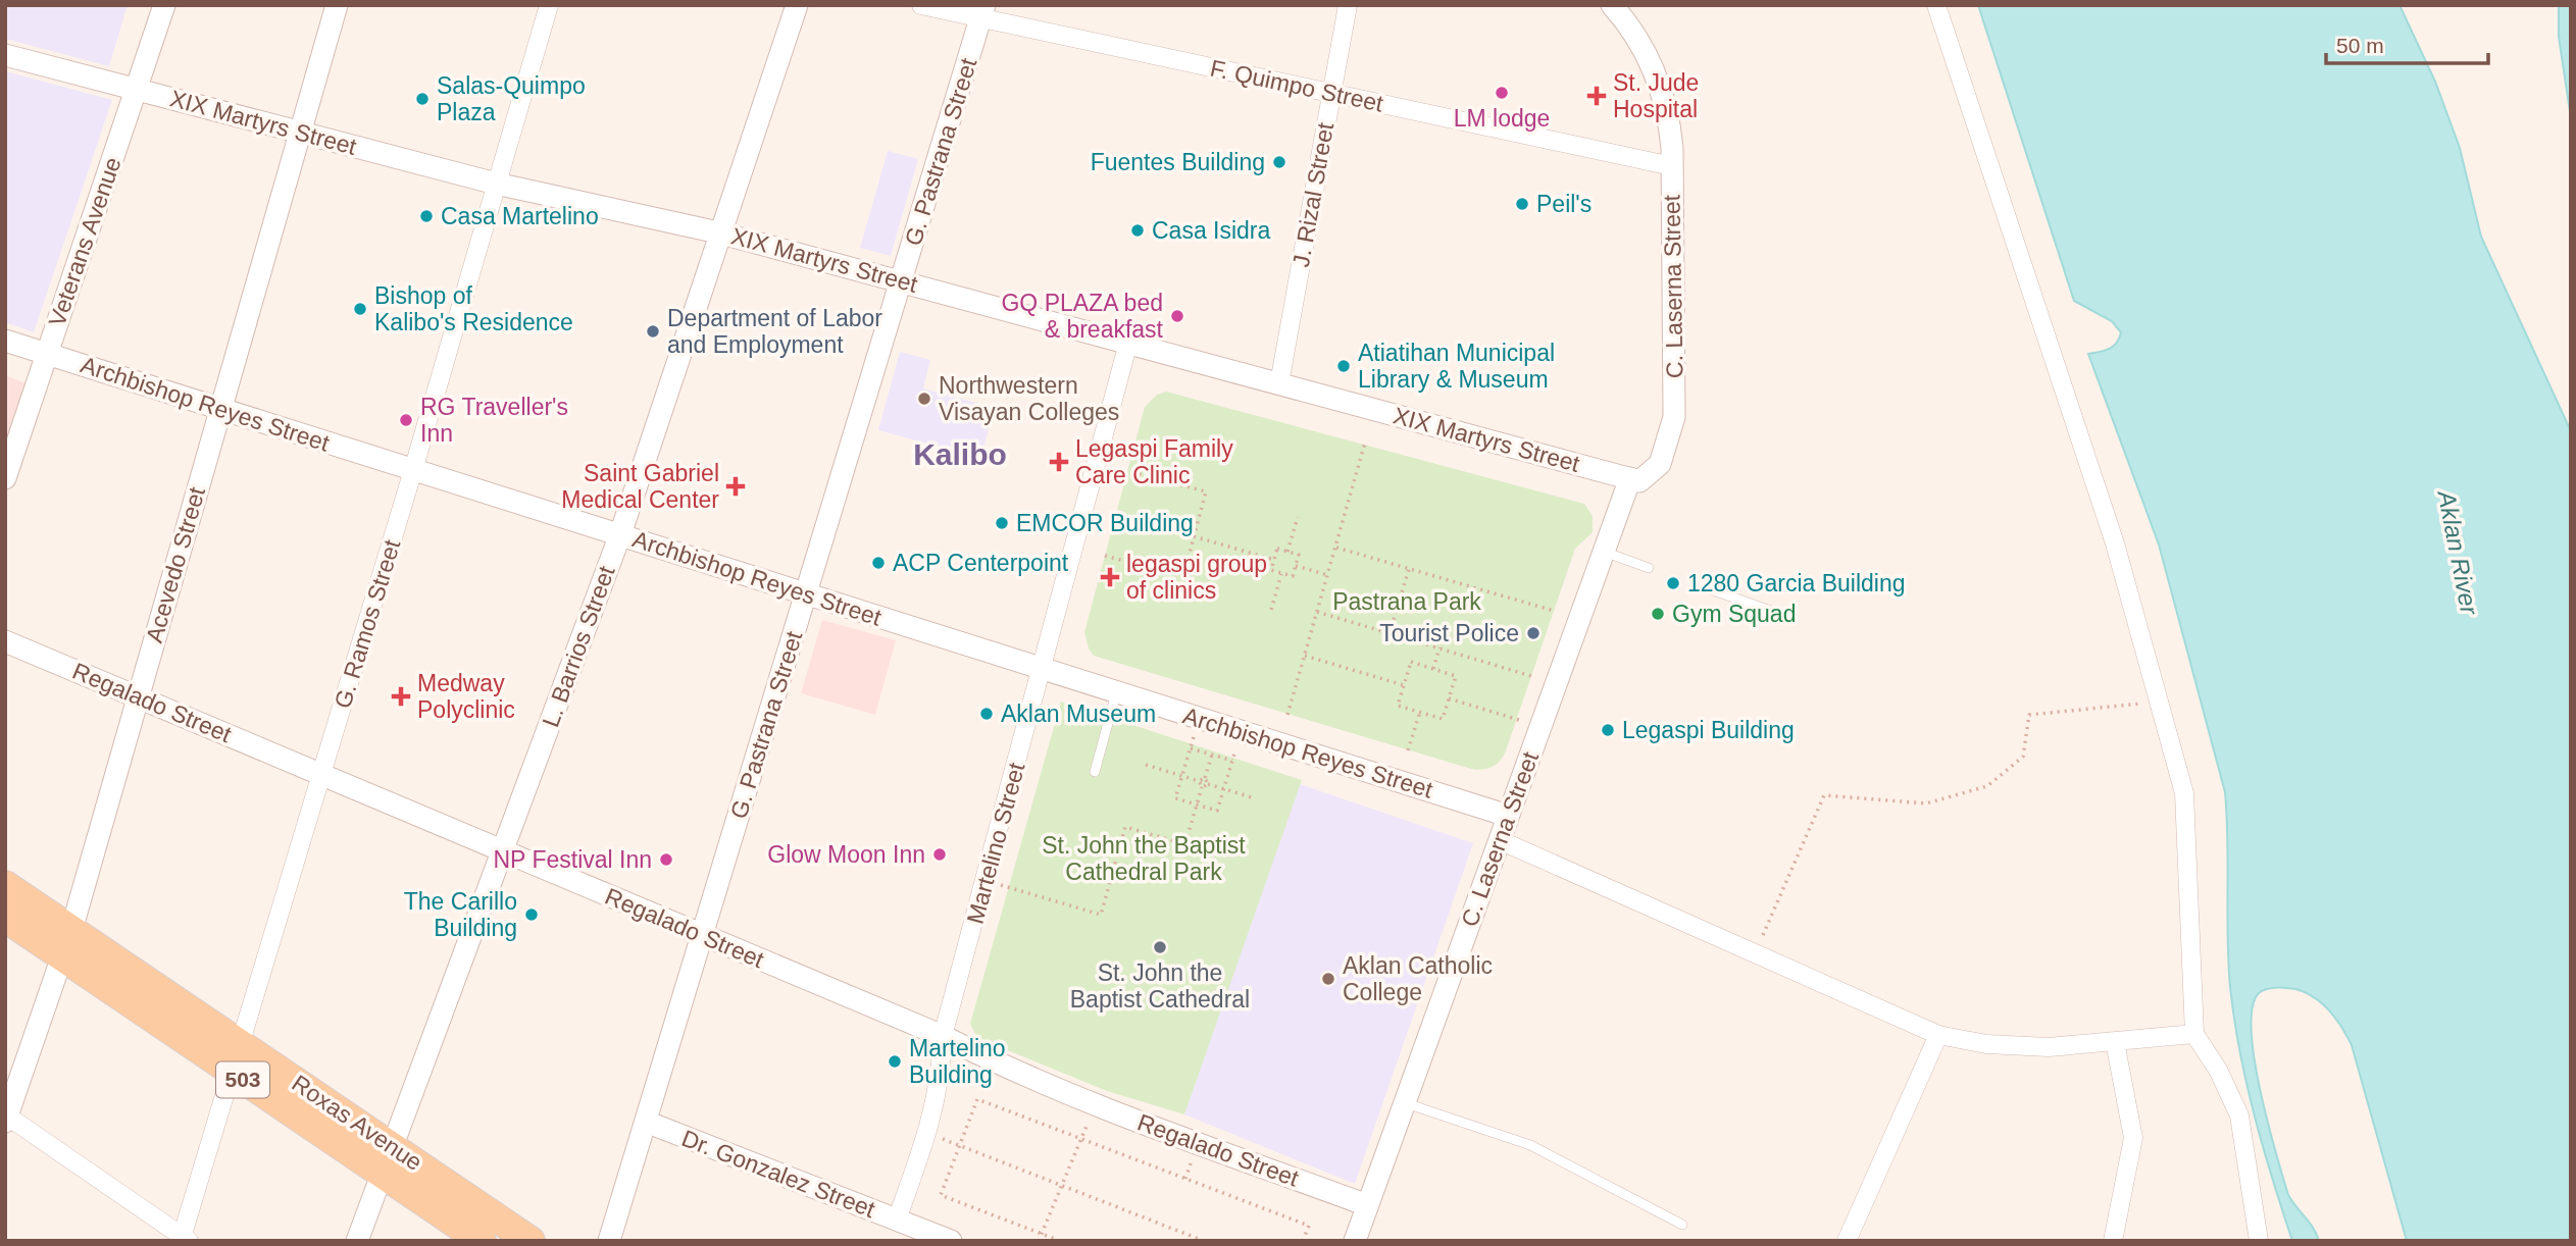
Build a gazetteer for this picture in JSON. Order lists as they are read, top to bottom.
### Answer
{
  "streets": {
    "main road": ["503", "Roxas Avenue"],
    "street": [
      "F. Quimpo Street",
      "XIX Martyrs Street",
      "G. Pastrana Street",
      "J. Rizal Street",
      "Veterans Avenue",
      "C. Laserna Street",
      "Archbishop Reyes Street",
      "Acevedo Street",
      "G. Ramos Street",
      "L. Barrios Street",
      "Regalado Street",
      "Martelino Street",
      "Dr. Gonzalez Street"
    ]
  },
  "crossings": [
    ["F. Quimpo Street", "G. Pastrana Street"],
    ["F. Quimpo Street", "J. Rizal Street"],
    ["F. Quimpo Street", "C. Laserna Street"],
    ["XIX Martyrs Street", "G. Pastrana Street"],
    ["XIX Martyrs Street", "J. Rizal Street"],
    ["XIX Martyrs Street", "Veterans Avenue"],
    ["XIX Martyrs Street", "C. Laserna Street"],
    ["XIX Martyrs Street", "Acevedo Street"],
    ["XIX Martyrs Street", "G. Ramos Street"],
    ["XIX Martyrs Street", "L. Barrios Street"],
    ["XIX Martyrs Street", "Martelino Street"],
    ["G. Pastrana Street", "Archbishop Reyes Street"],
    ["G. Pastrana Street", "Regalado Street"],
    ["G. Pastrana Street", "Dr. Gonzalez Street"],
    ["Veterans Avenue", "Archbishop Reyes Street"],
    ["C. Laserna Street", "Archbishop Reyes Street"],
    ["C. Laserna Street", "Regalado Street"],
    ["Archbishop Reyes Street", "Acevedo Street"],
    ["Archbishop Reyes Street", "G. Ramos Street"],
    ["Archbishop Reyes Street", "L. Barrios Street"],
    ["Archbishop Reyes Street", "Martelino Street"],
    ["Acevedo Street", "Regalado Street"],
    ["Acevedo Street", "Roxas Avenue"],
    ["G. Ramos Street", "Regalado Street"],
    ["G. Ramos Street", "Roxas Avenue"],
    ["L. Barrios Street", "Regalado Street"],
    ["L. Barrios Street", "Roxas Avenue"],
    ["Regalado Street", "Martelino Street"],
    ["Martelino Street", "Dr. Gonzalez Street"]
  ],
  "districts": ["Kalibo"],
  "water": ["Aklan River"],
  "parks": ["Pastrana Park", "St. John the Baptist Cathedral Park"],
  "places": {
    "other": [
      "LM lodge",
      "Salas-Quimpo Plaza",
      "Fuentes Building",
      "Peil's",
      "Casa Martelino",
      "Casa Isidra",
      "Bishop of Kalibo's Residence",
      "GQ PLAZA bed & breakfast",
      "Department of Labor and Employment",
      "Atiatihan Municipal Library & Museum",
      "Northwestern Visayan Colleges",
      "RG Traveller's Inn",
      "EMCOR Building",
      "ACP Centerpoint",
      "1280 Garcia Building",
      "Gym Squad",
      "Tourist Police",
      "Aklan Museum",
      "Legaspi Building",
      "Glow Moon Inn",
      "NP Festival Inn",
      "The Carillo Building",
      "St. John the Baptist Cathedral",
      "Aklan Catholic College",
      "Martelino Building"
    ],
    "health": [
      "St. Jude Hospital",
      "Legaspi Family Care Clinic",
      "Saint Gabriel Medical Center",
      "legaspi group of clinics",
      "Medway Polyclinic"
    ]
  },
  "scale_bar": "50 m"
}
